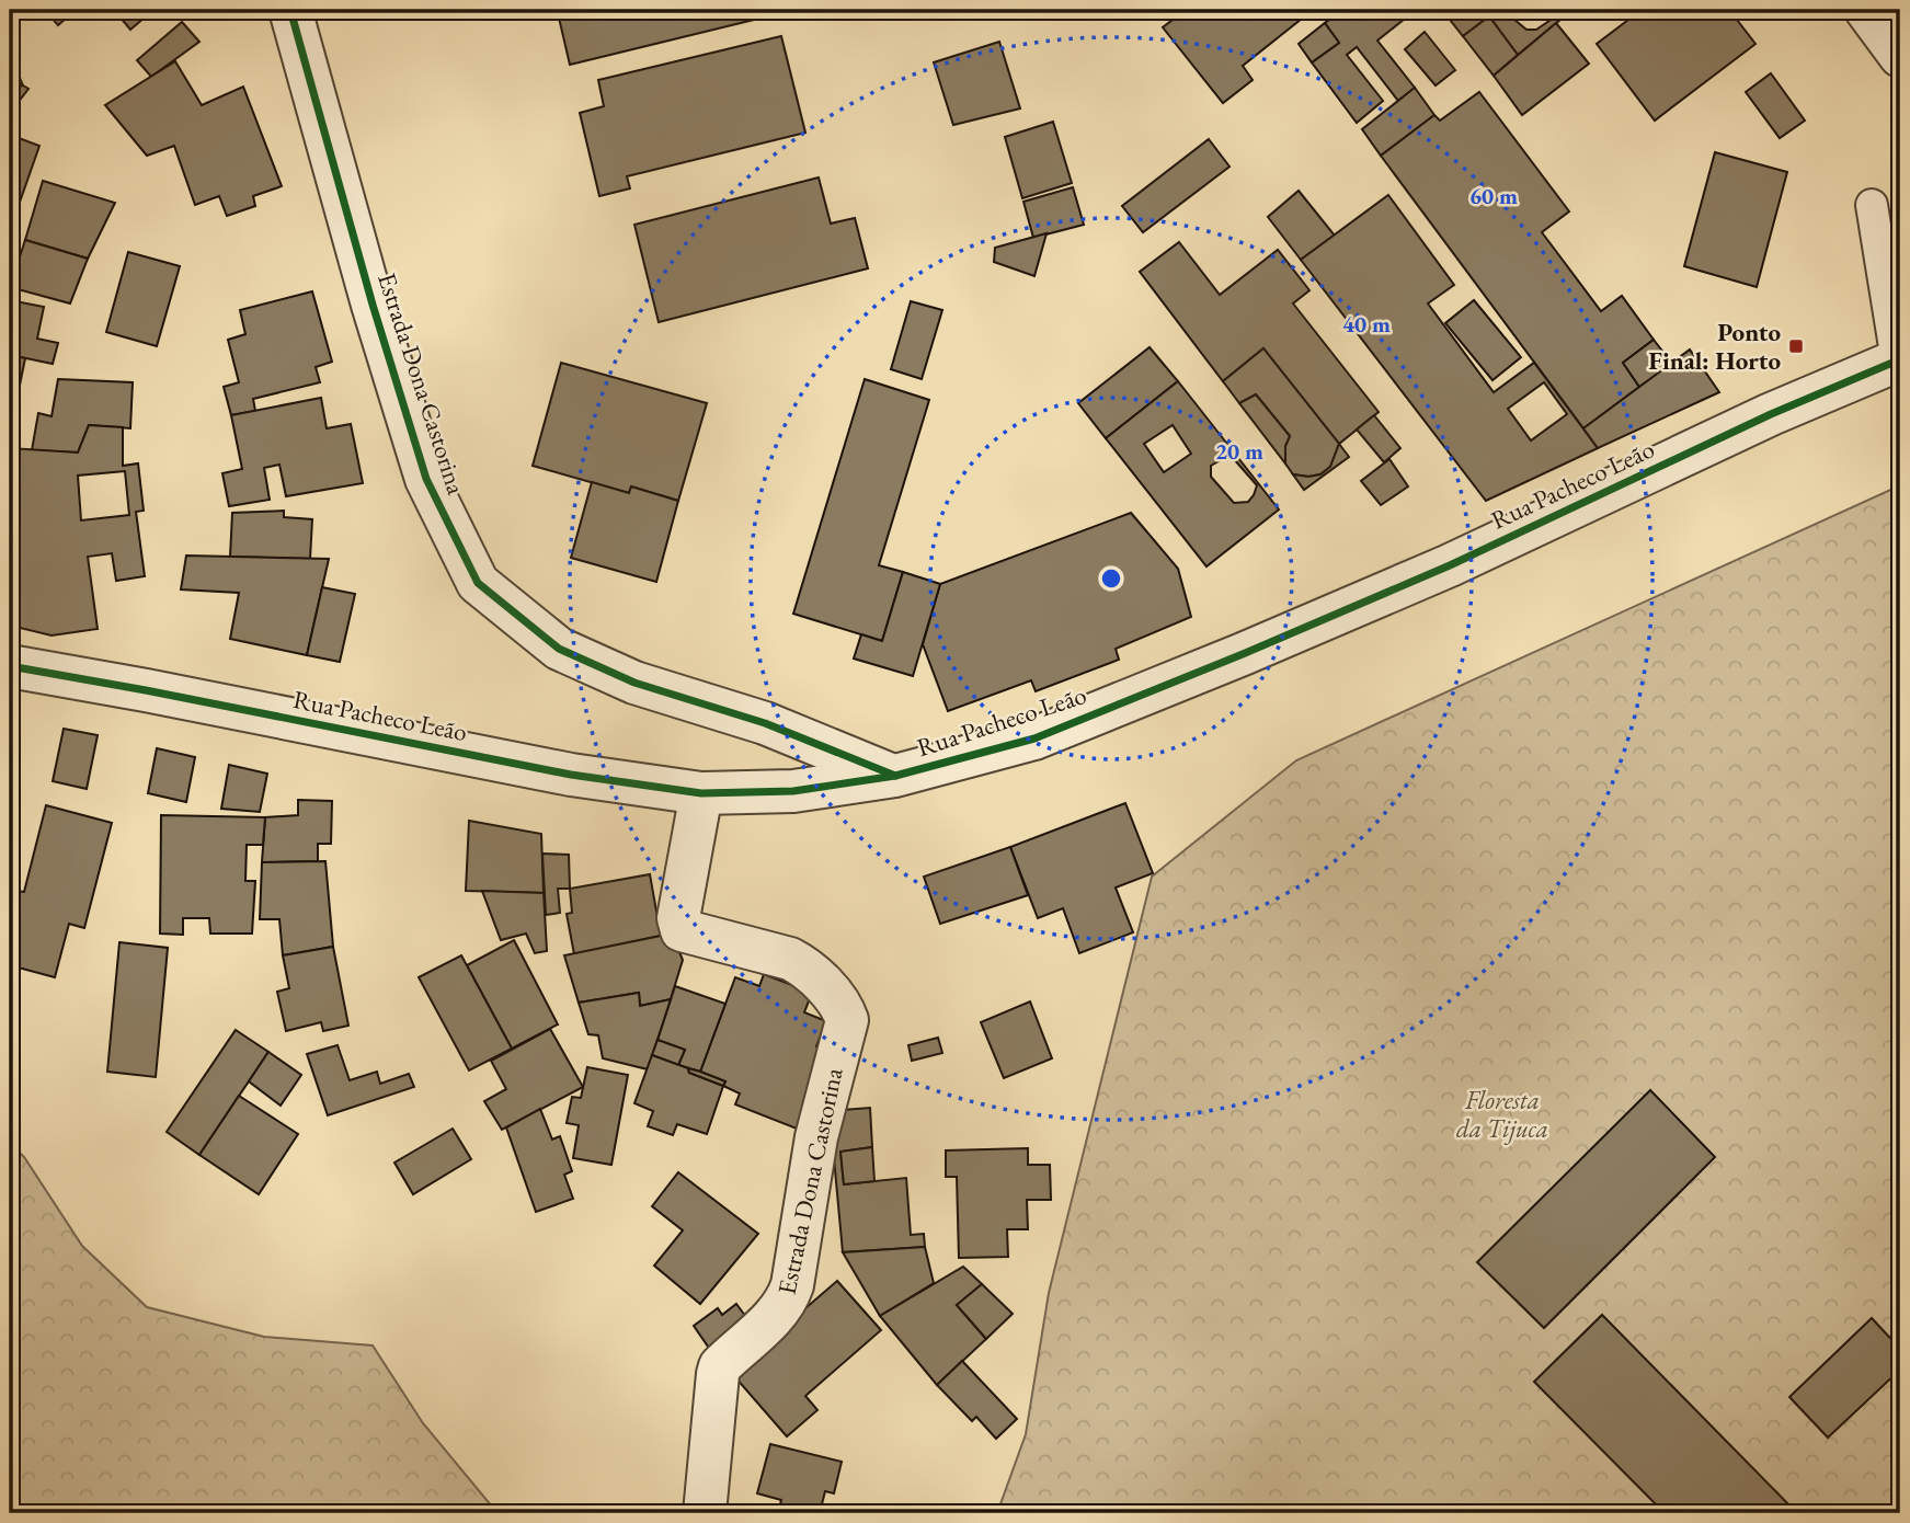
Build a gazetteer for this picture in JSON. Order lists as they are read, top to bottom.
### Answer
{
  "streets": {
    "street": ["Estrada Dona Castorina", "Rua Pacheco Leão"]
  },
  "crossings": [
    ["Estrada Dona Castorina", "Rua Pacheco Leão"]
  ],
  "parks": ["Floresta da Tijuca"],
  "places": {
    "transit": ["Ponto Final: Horto"]
  },
  "rings": ["60 m", "40 m", "20 m"]
}
